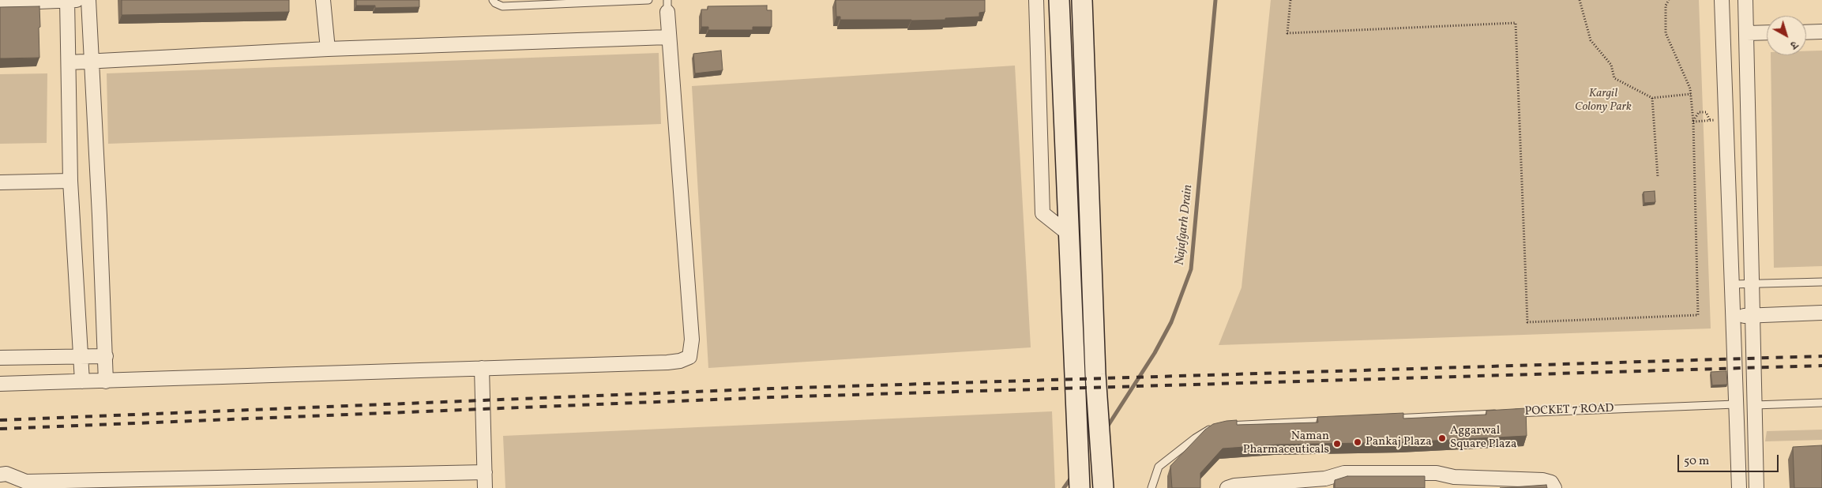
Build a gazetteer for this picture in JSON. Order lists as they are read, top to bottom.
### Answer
{
  "streets": {
    "street": ["POCKET 7 ROAD"]
  },
  "water": ["Najafgarh Drain"],
  "parks": ["Kargil Colony Park"],
  "places": ["Aggarwal Square Plaza", "Pankaj Plaza", "Naman Pharmaceuticals"],
  "scale_bar": "50 m",
  "north": "bottom right"
}
